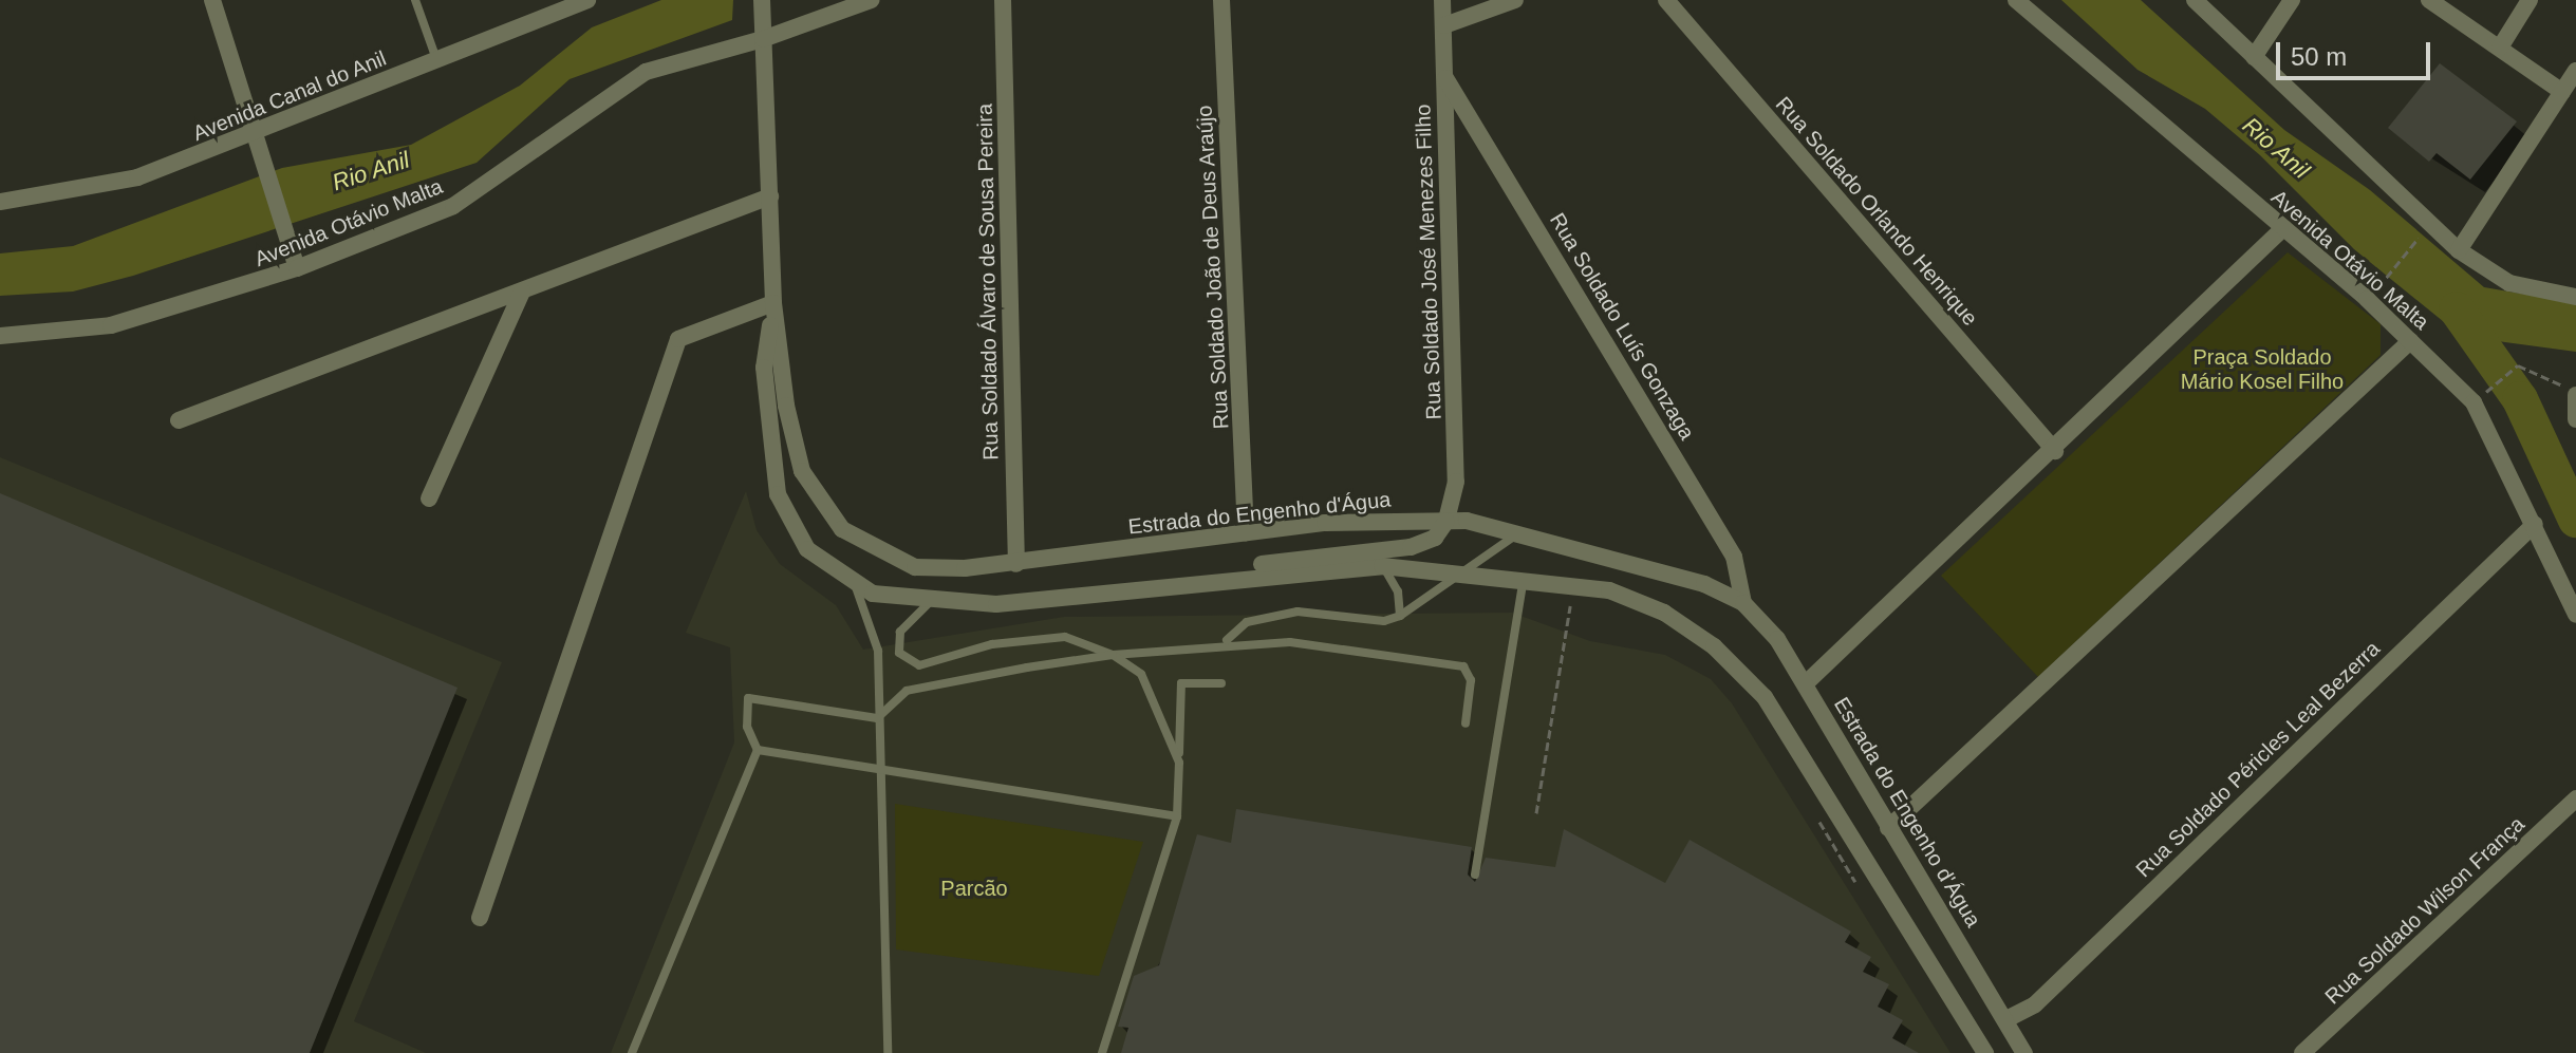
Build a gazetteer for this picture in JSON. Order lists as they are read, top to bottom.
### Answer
{
  "streets": {
    "street": [
      "Avenida Canal do Anil",
      "Rua Soldado Orlando Henrique",
      "Avenida Otávio Malta",
      "Rua Soldado José Menezes Filho",
      "Rua Soldado João de Deus Araújo",
      "Rua Soldado Álvaro de Sousa Pereira",
      "Rua Soldado Luís Gonzaga",
      "Estrada do Engenho d'Água",
      "Rua Soldado Péricles Leal Bezerra",
      "Rua Soldado Wilson França"
    ]
  },
  "crossings": [
    ["Avenida Otávio Malta", "Estrada do Engenho d'Água"],
    ["Avenida Otávio Malta", "Rua Soldado Péricles Leal Bezerra"],
    ["Rua Soldado José Menezes Filho", "Rua Soldado Luís Gonzaga"],
    ["Rua Soldado José Menezes Filho", "Estrada do Engenho d'Água"],
    ["Rua Soldado João de Deus Araújo", "Estrada do Engenho d'Água"],
    ["Rua Soldado Álvaro de Sousa Pereira", "Estrada do Engenho d'Água"],
    ["Rua Soldado Luís Gonzaga", "Estrada do Engenho d'Água"],
    ["Estrada do Engenho d'Água", "Rua Soldado Péricles Leal Bezerra"]
  ],
  "water": ["Rio Anil"],
  "parks": ["Praça Soldado Mário Kosel Filho", "Parcão"],
  "scale_bar": "50 m"
}
